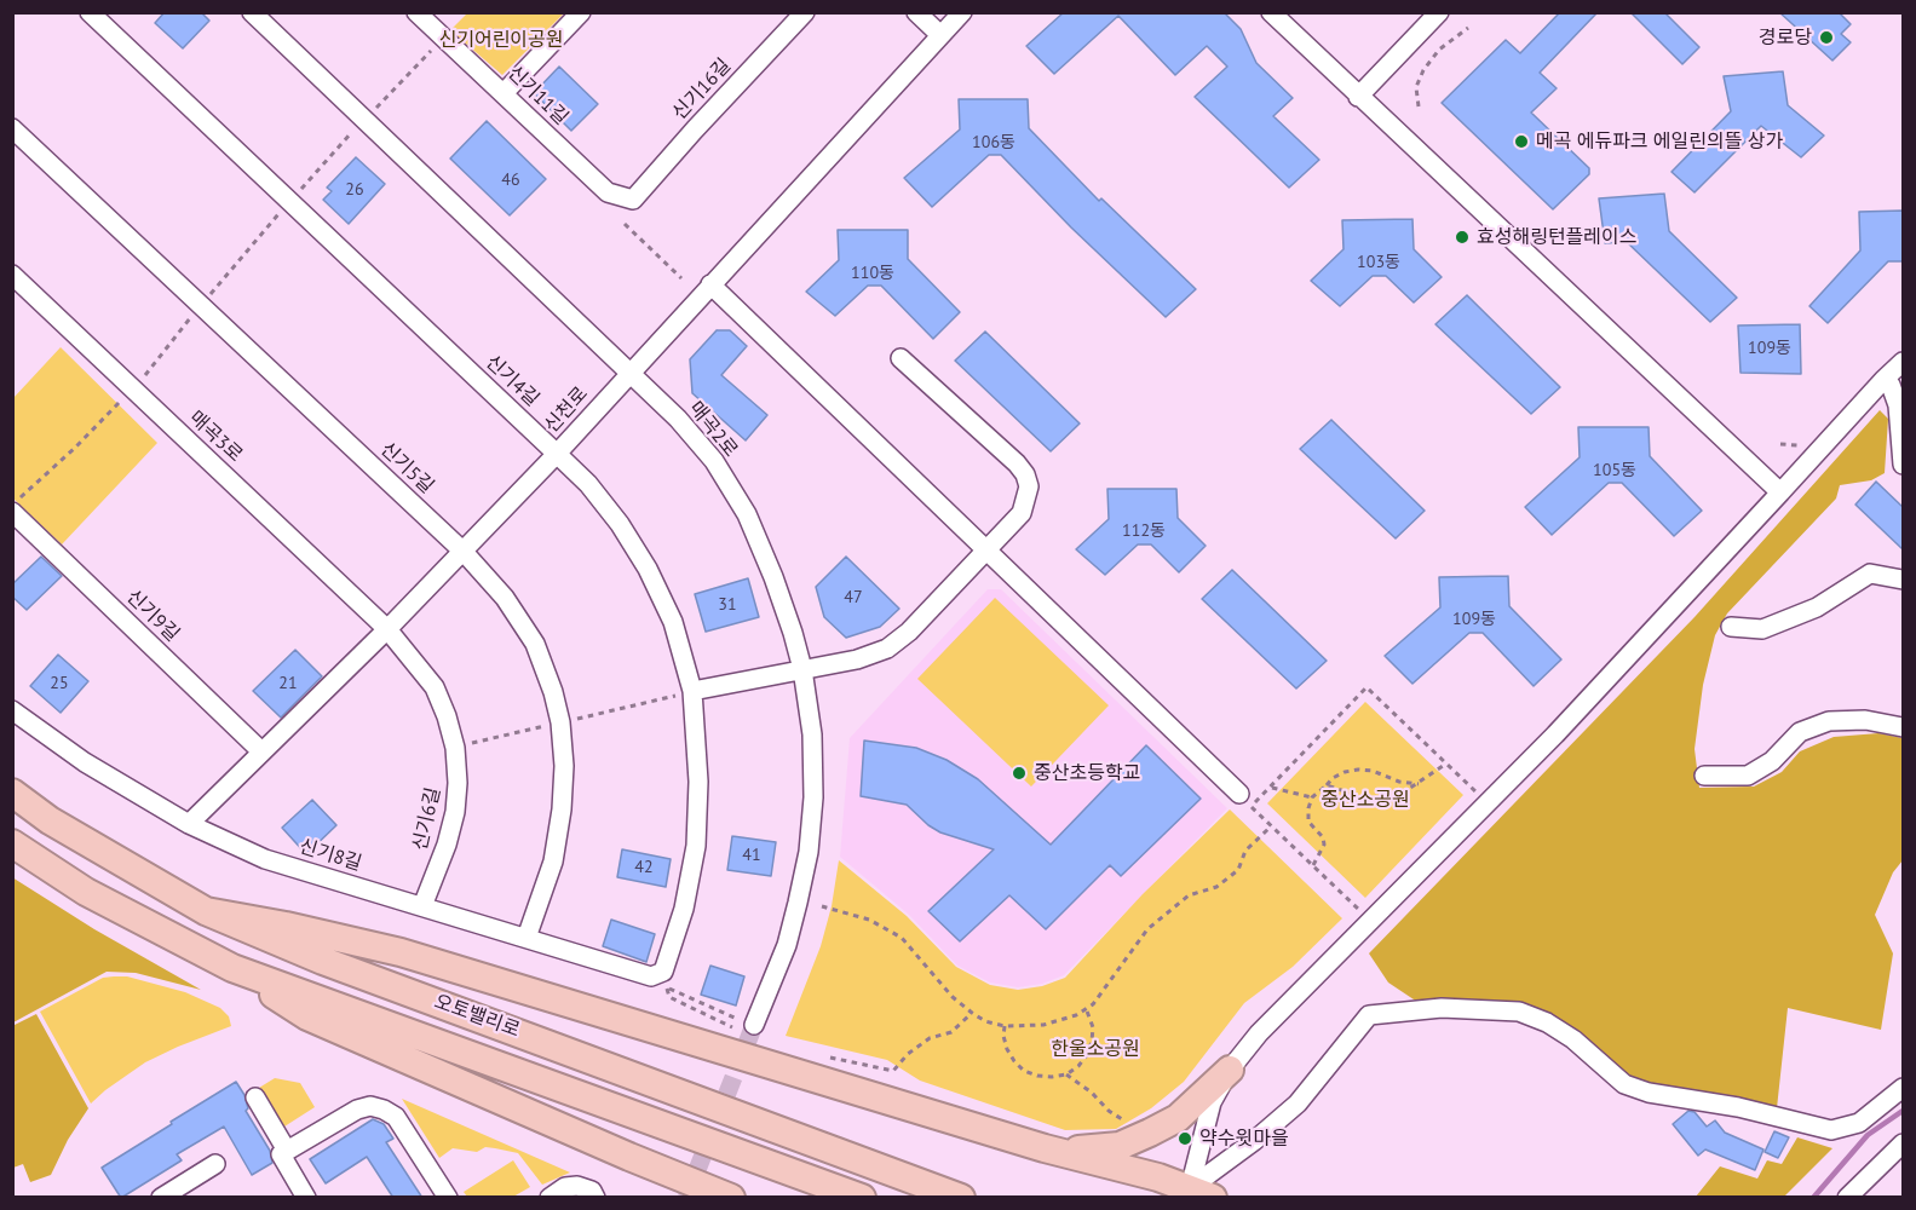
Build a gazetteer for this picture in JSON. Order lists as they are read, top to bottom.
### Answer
{
  "streets": {
    "highway": ["오토밸리로"],
    "street": [
      "신기16길",
      "신기11길",
      "신기4길",
      "신천로",
      "매곡2로",
      "매곡3로",
      "신기5길",
      "신기9길",
      "신기6길",
      "신기8길"
    ]
  },
  "crossings": [
    ["신기16길", "신기11길"],
    ["신기4길", "신천로"],
    ["신기4길", "신기8길"],
    ["신천로", "매곡2로"],
    ["신천로", "매곡3로"],
    ["신천로", "신기5길"],
    ["신천로", "신기9길"],
    ["신천로", "신기6길"],
    ["신천로", "신기8길"],
    ["매곡3로", "신기6길"],
    ["신기5길", "신기8길"],
    ["신기6길", "신기8길"]
  ],
  "parks": ["신기어린이공원", "중산소공원", "한울소공원"],
  "places": [
    "경로당",
    "메곡 에듀파크 에일린의뜰 상가",
    "효성해링턴플레이스",
    "중산초등학교",
    "약수윗마을"
  ],
  "house_numbers": [
    "106동",
    "46",
    "26",
    "103동",
    "110동",
    "109동",
    "105동",
    "112동",
    "47",
    "31",
    "109동",
    "25",
    "21",
    "41",
    "42"
  ]
}
